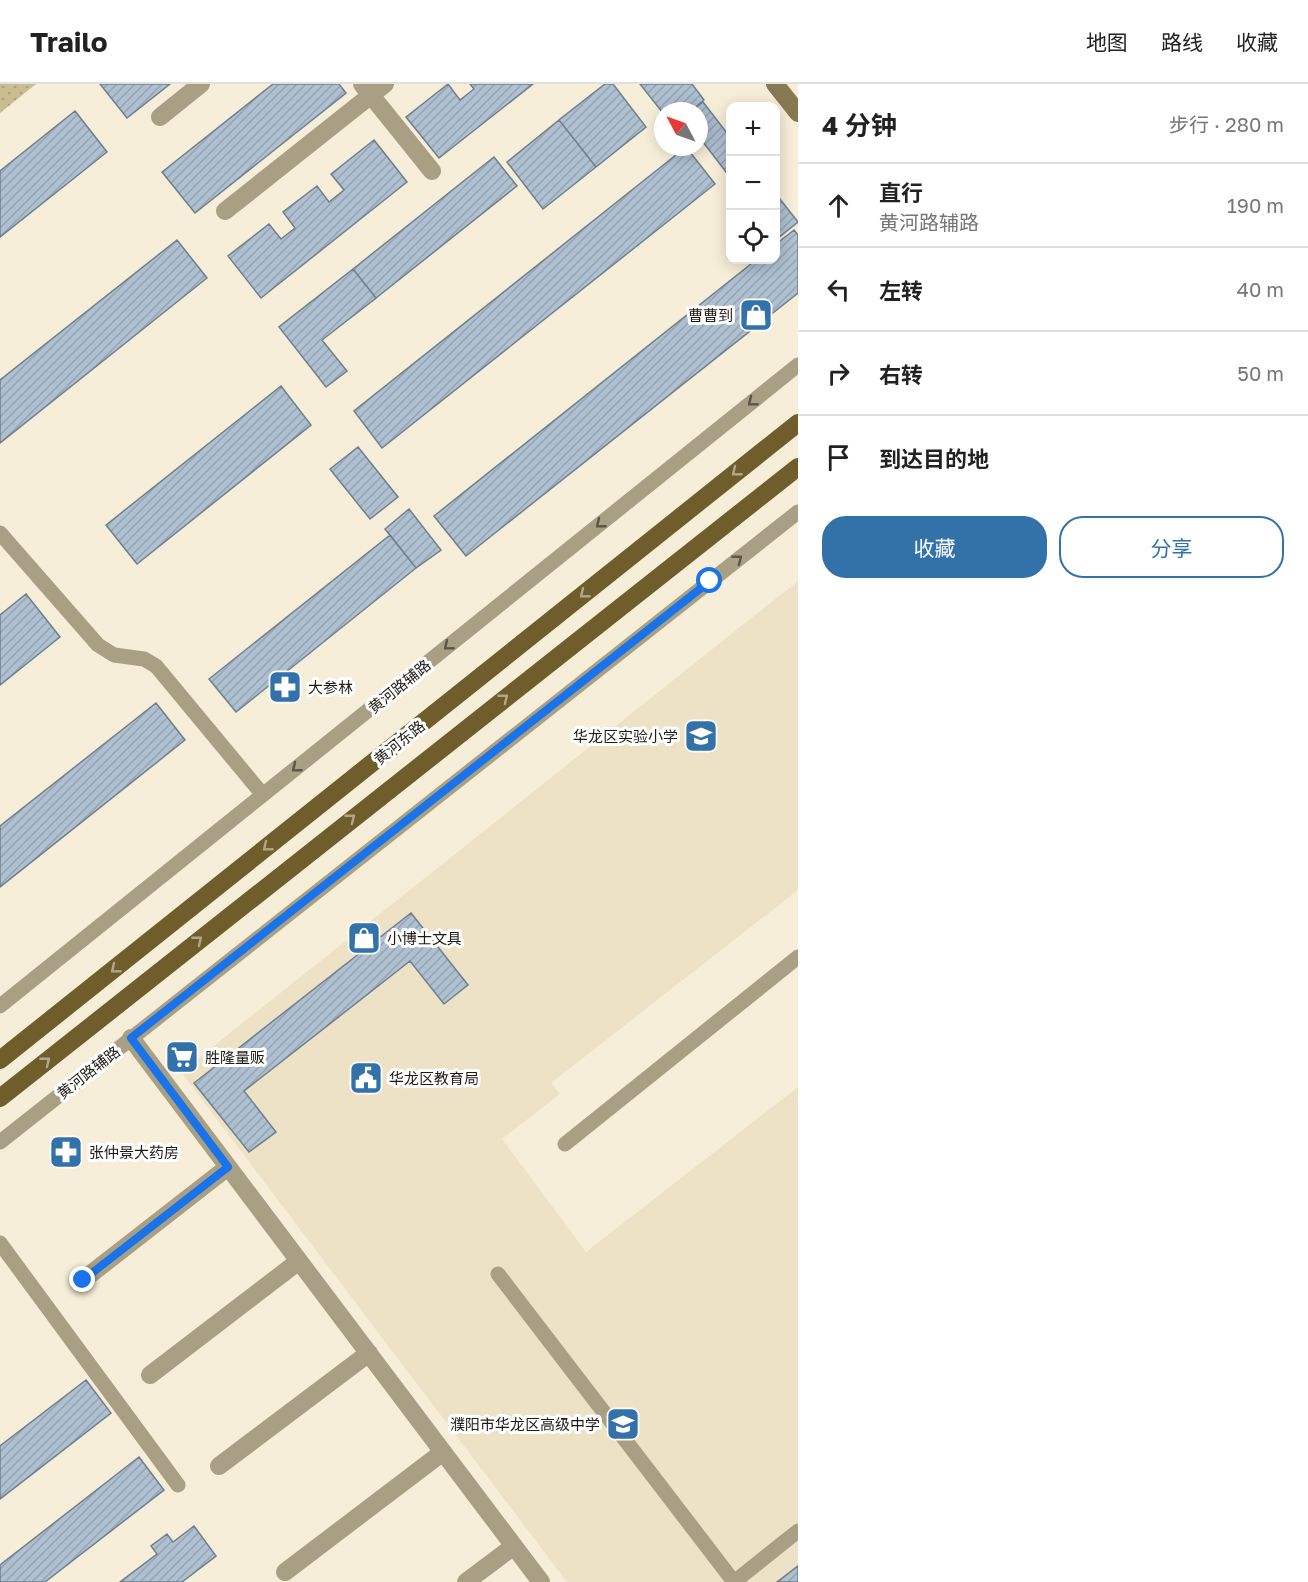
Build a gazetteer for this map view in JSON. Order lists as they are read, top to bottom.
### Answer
{
  "streets": {
    "main road": ["黄河东路"],
    "lane": ["黄河路辅路"]
  },
  "places": {
    "shop": ["曹曹到", "小博士文具"],
    "pharmacy": ["大参林", "张仲景大药房"],
    "school or university": ["华龙区实验小学", "濮阳市华龙区高级中学"],
    "supermarket": ["胜隆量贩"],
    "public building": ["华龙区教育局"]
  },
  "north": "top left",
  "page": {
    "header": "Trailo",
    "nav": ["地图", "路线", "收藏"],
    "heading": ["4 分钟", "步行 · 280 m"],
    "map_buttons": ["+", "−"],
    "list": [
      ["直行", "黄河路辅路", "190 m"],
      ["左转", "40 m"],
      ["右转", "50 m"],
      "到达目的地"
    ],
    "buttons": ["收藏", "分享"]
  }
}
